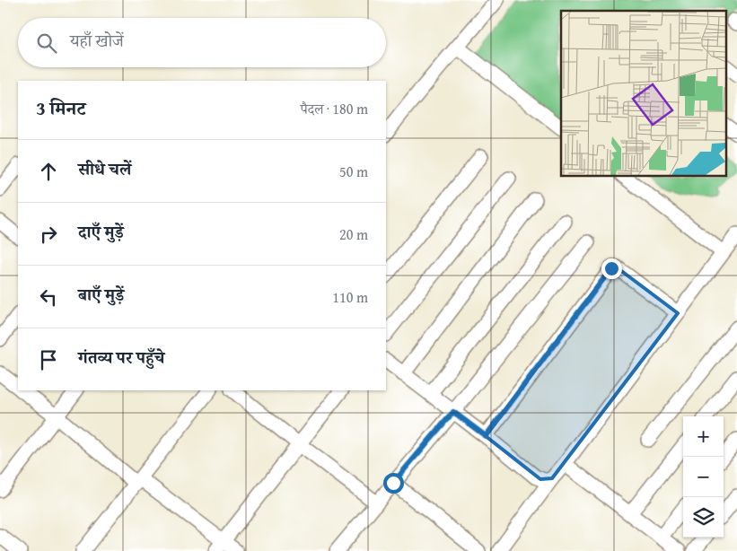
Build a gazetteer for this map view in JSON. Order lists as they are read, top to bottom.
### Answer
{
  "page": {
    "search": "यहाँ खोजें",
    "heading": ["3 मिनट", "पैदल · 180 m"],
    "list": [
      ["सीधे चलें", "50 m"],
      ["दाएँ मुड़ें", "20 m"],
      ["बाएँ मुड़ें", "110 m"],
      "गंतव्य पर पहुँचे"
    ],
    "map_buttons": ["+", "−"]
  }
}
